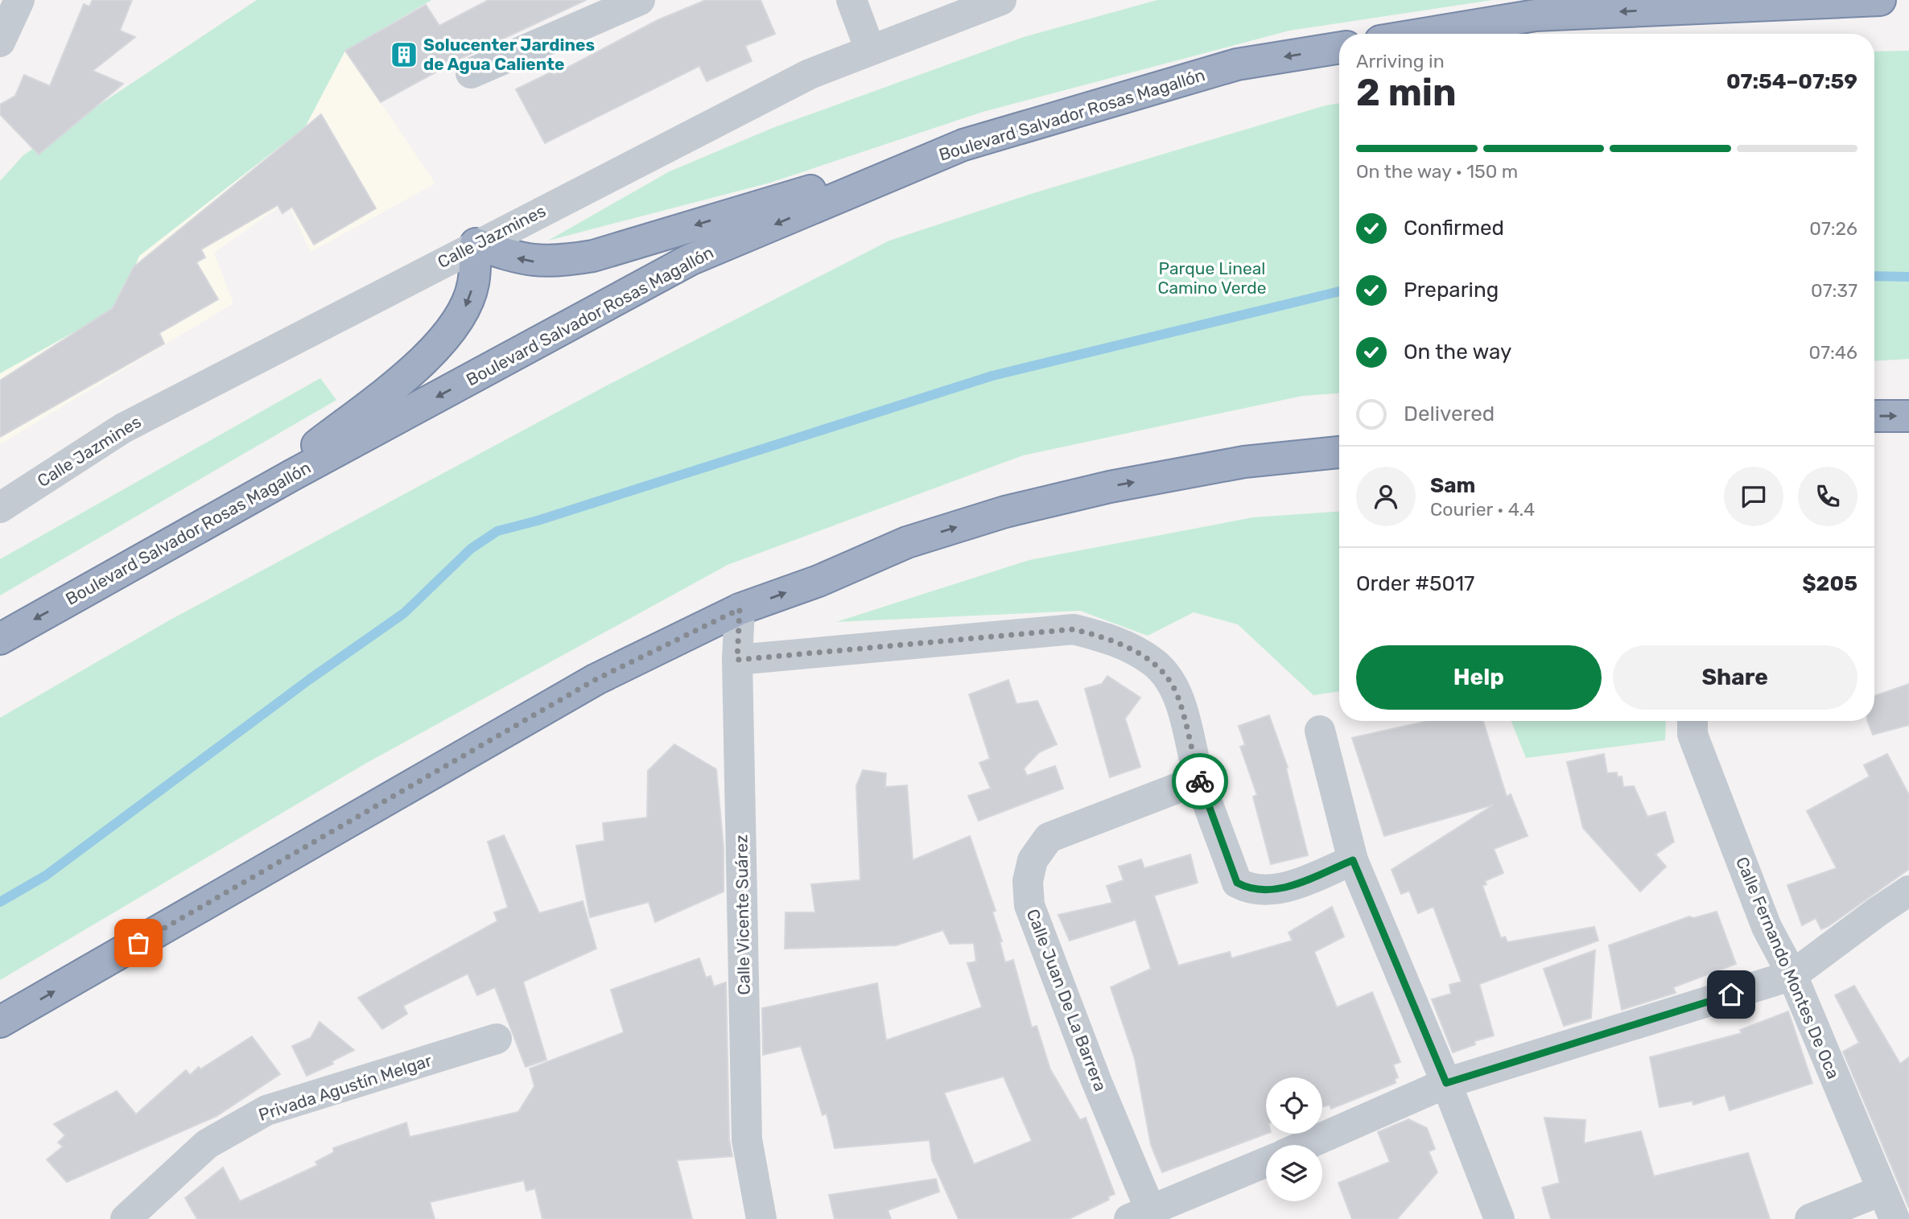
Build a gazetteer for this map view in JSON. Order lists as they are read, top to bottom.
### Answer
{
  "streets": {
    "highway": ["Boulevard Salvador Rosas Magallón"],
    "street": [
      "Calle Jazmines",
      "Calle Vicente Suárez",
      "Calle Fernando Montes De Oca",
      "Calle Juan De La Barrera",
      "Privada Agustín Melgar"
    ]
  },
  "parks": ["Parque Lineal Camino Verde"],
  "places": {
    "building": ["Solucenter Jardines de Agua Caliente"]
  },
  "page": {
    "heading": ["2 min", "Arriving in", "07:54–07:59"],
    "panel": [
      "Sam",
      "Courier · 4.4",
      "Order #5017",
      "$205"
    ],
    "bar": "On the way · 150 m",
    "list": [
      ["Confirmed", "07:26"],
      ["Preparing", "07:37"],
      ["On the way", "07:46"],
      "Delivered"
    ],
    "buttons": ["Help", "Share"]
  }
}
